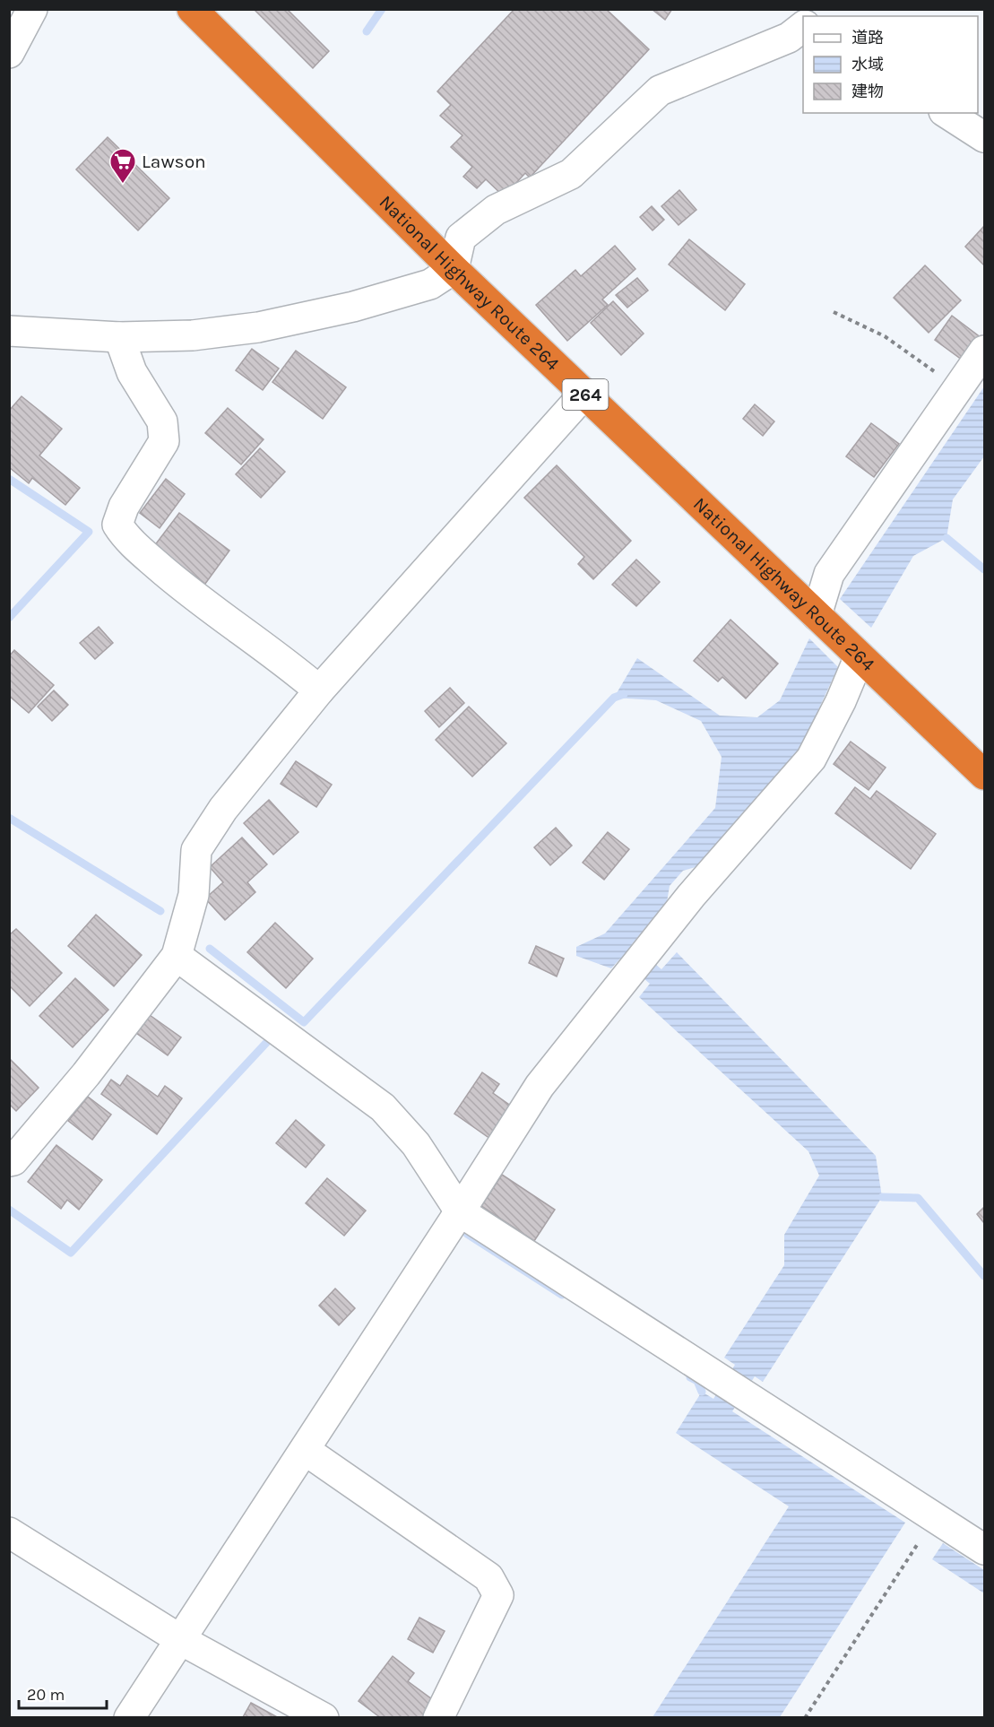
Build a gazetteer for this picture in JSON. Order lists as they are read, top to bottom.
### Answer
{
  "streets": {
    "highway": ["National Highway Route 264", "264"]
  },
  "places": {
    "supermarket": ["Lawson"]
  },
  "legend": ["道路", "水域", "建物"],
  "scale_bar": "20 m"
}
